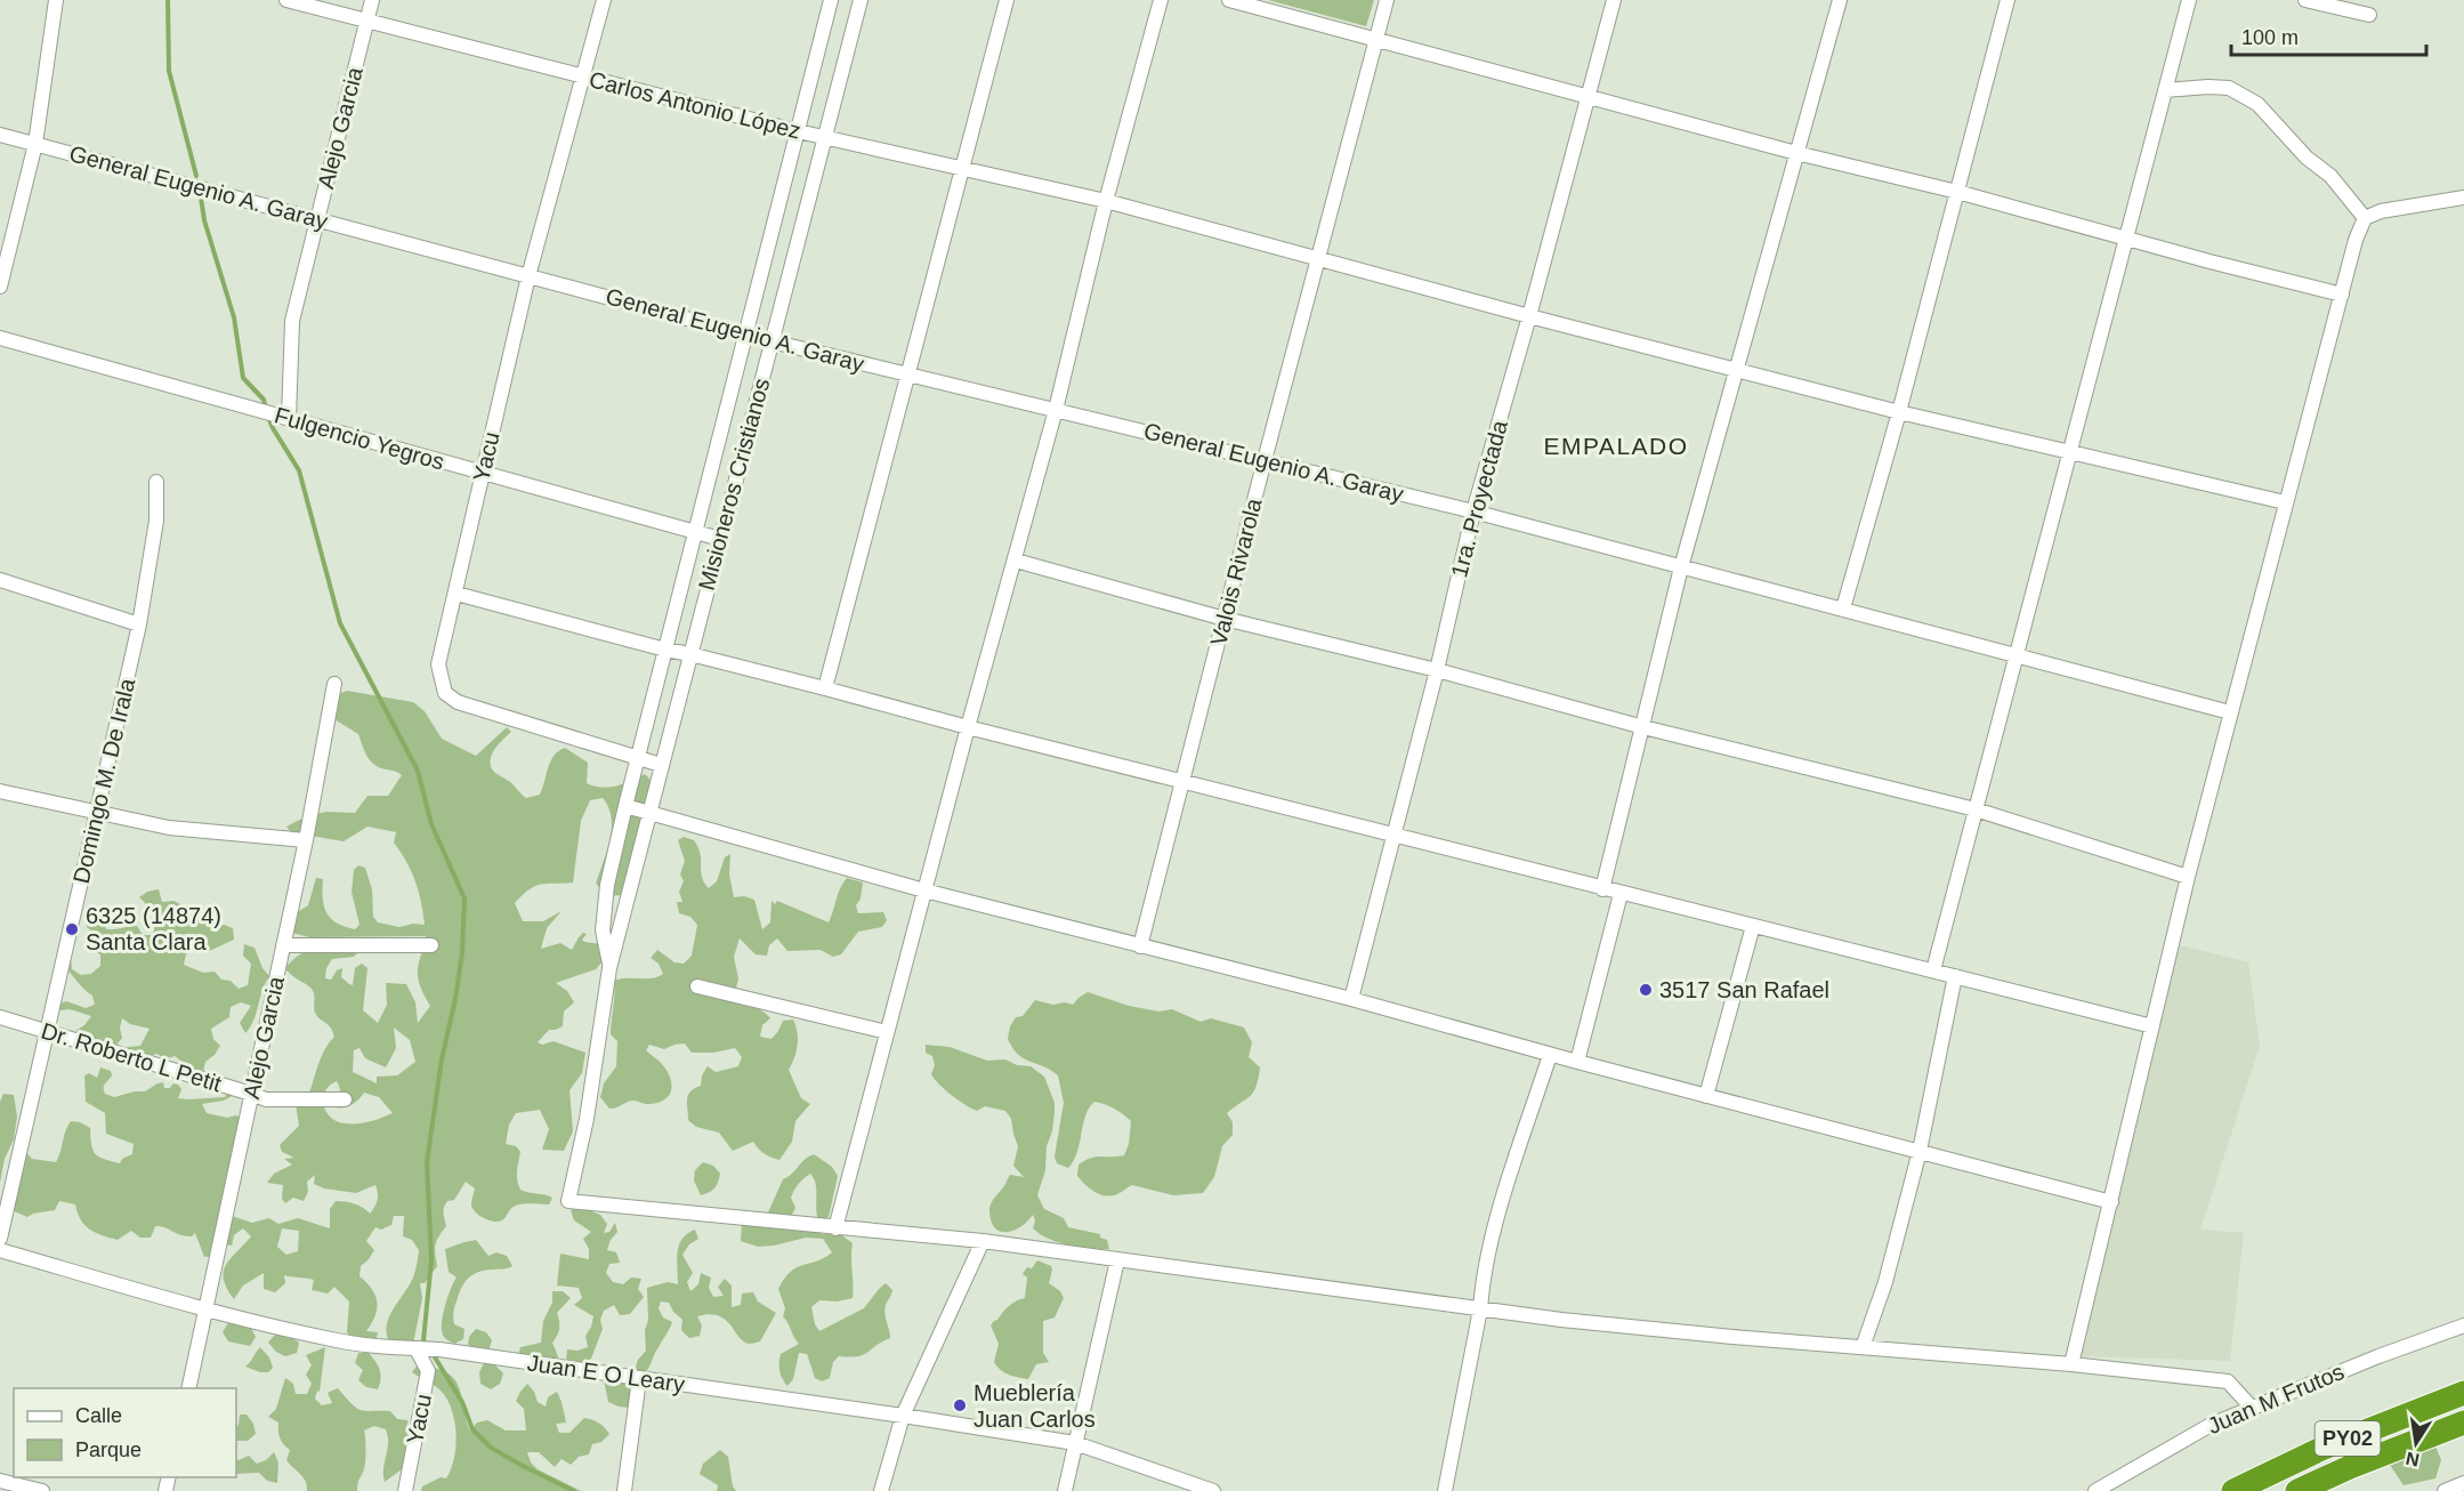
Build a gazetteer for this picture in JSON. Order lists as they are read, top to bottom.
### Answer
{
  "streets": {
    "highway": ["PY02"],
    "street": [
      "Carlos Antonio López",
      "Alejo Garcia",
      "General Eugenio A. Garay",
      "Fulgencio Yegros",
      "Yacu",
      "Misioneros Cristianos",
      "1ra. Proyectada",
      "Valois Rivarola",
      "Domingo M. De Irala",
      "Dr. Roberto L Petit",
      "Juan E O Leary",
      "Juan M Frutos"
    ]
  },
  "crossings": [
    ["Carlos Antonio López", "Alejo Garcia"],
    ["Carlos Antonio López", "Yacu"],
    ["Carlos Antonio López", "Misioneros Cristianos"],
    ["Carlos Antonio López", "1ra. Proyectada"],
    ["Carlos Antonio López", "Valois Rivarola"],
    ["Alejo Garcia", "General Eugenio A. Garay"],
    ["Alejo Garcia", "Fulgencio Yegros"],
    ["Alejo Garcia", "Dr. Roberto L Petit"],
    ["Alejo Garcia", "Juan E O Leary"],
    ["General Eugenio A. Garay", "Yacu"],
    ["General Eugenio A. Garay", "Misioneros Cristianos"],
    ["General Eugenio A. Garay", "1ra. Proyectada"],
    ["General Eugenio A. Garay", "Valois Rivarola"],
    ["Fulgencio Yegros", "Yacu"],
    ["Fulgencio Yegros", "Misioneros Cristianos"],
    ["Yacu", "Misioneros Cristianos"],
    ["Yacu", "Juan E O Leary"],
    ["Domingo M. De Irala", "Dr. Roberto L Petit"]
  ],
  "districts": ["EMPALADO"],
  "places": ["6325 (14874) Santa Clara", "3517 San Rafael", "Mueblería Juan Carlos"],
  "legend": ["Calle", "Parque"],
  "scale_bar": "100 m",
  "north": "bottom"
}
